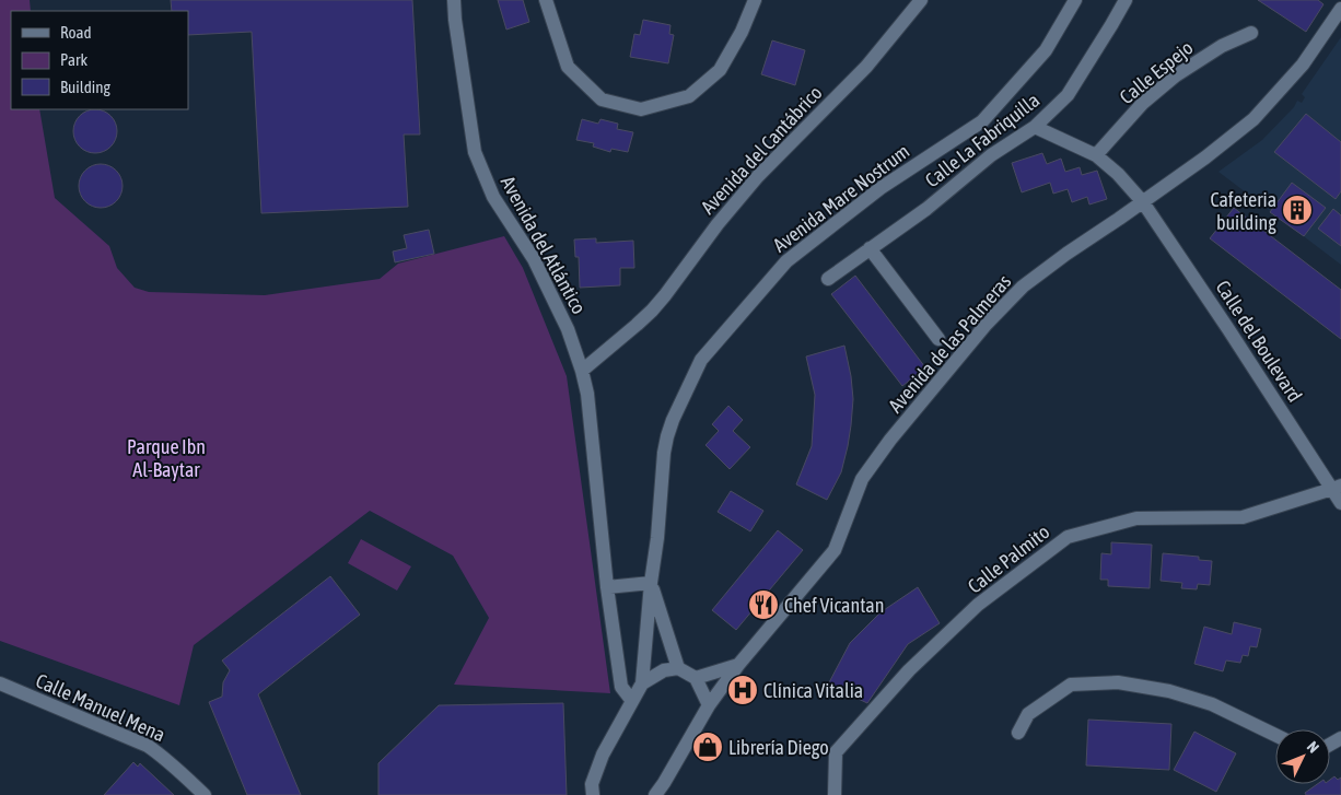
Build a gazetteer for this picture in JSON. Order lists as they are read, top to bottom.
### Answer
{
  "streets": {
    "street": [
      "Calle Espejo",
      "Calle La Fabriquilla",
      "Avenida del Cantábrico",
      "Avenida Mare Nostrum",
      "Avenida del Atlántico",
      "Calle del Boulevard",
      "Avenida de las Palmeras",
      "Calle Palmito",
      "Calle Manuel Mena"
    ]
  },
  "crossings": [
    ["Calle Espejo", "Calle del Boulevard"],
    ["Calle La Fabriquilla", "Calle del Boulevard"],
    ["Avenida del Cantábrico", "Avenida del Atlántico"],
    ["Calle del Boulevard", "Avenida de las Palmeras"],
    ["Calle del Boulevard", "Calle Palmito"]
  ],
  "parks": ["Parque Ibn Al-Baytar"],
  "places": {
    "building": ["Cafeteria building"],
    "restaurant": ["Chef Vicantan"],
    "hospital": ["Clínica Vitalia"],
    "shop": ["Librería Diego"]
  },
  "legend": ["Road", "Park", "Building"],
  "north": "top right"
}
